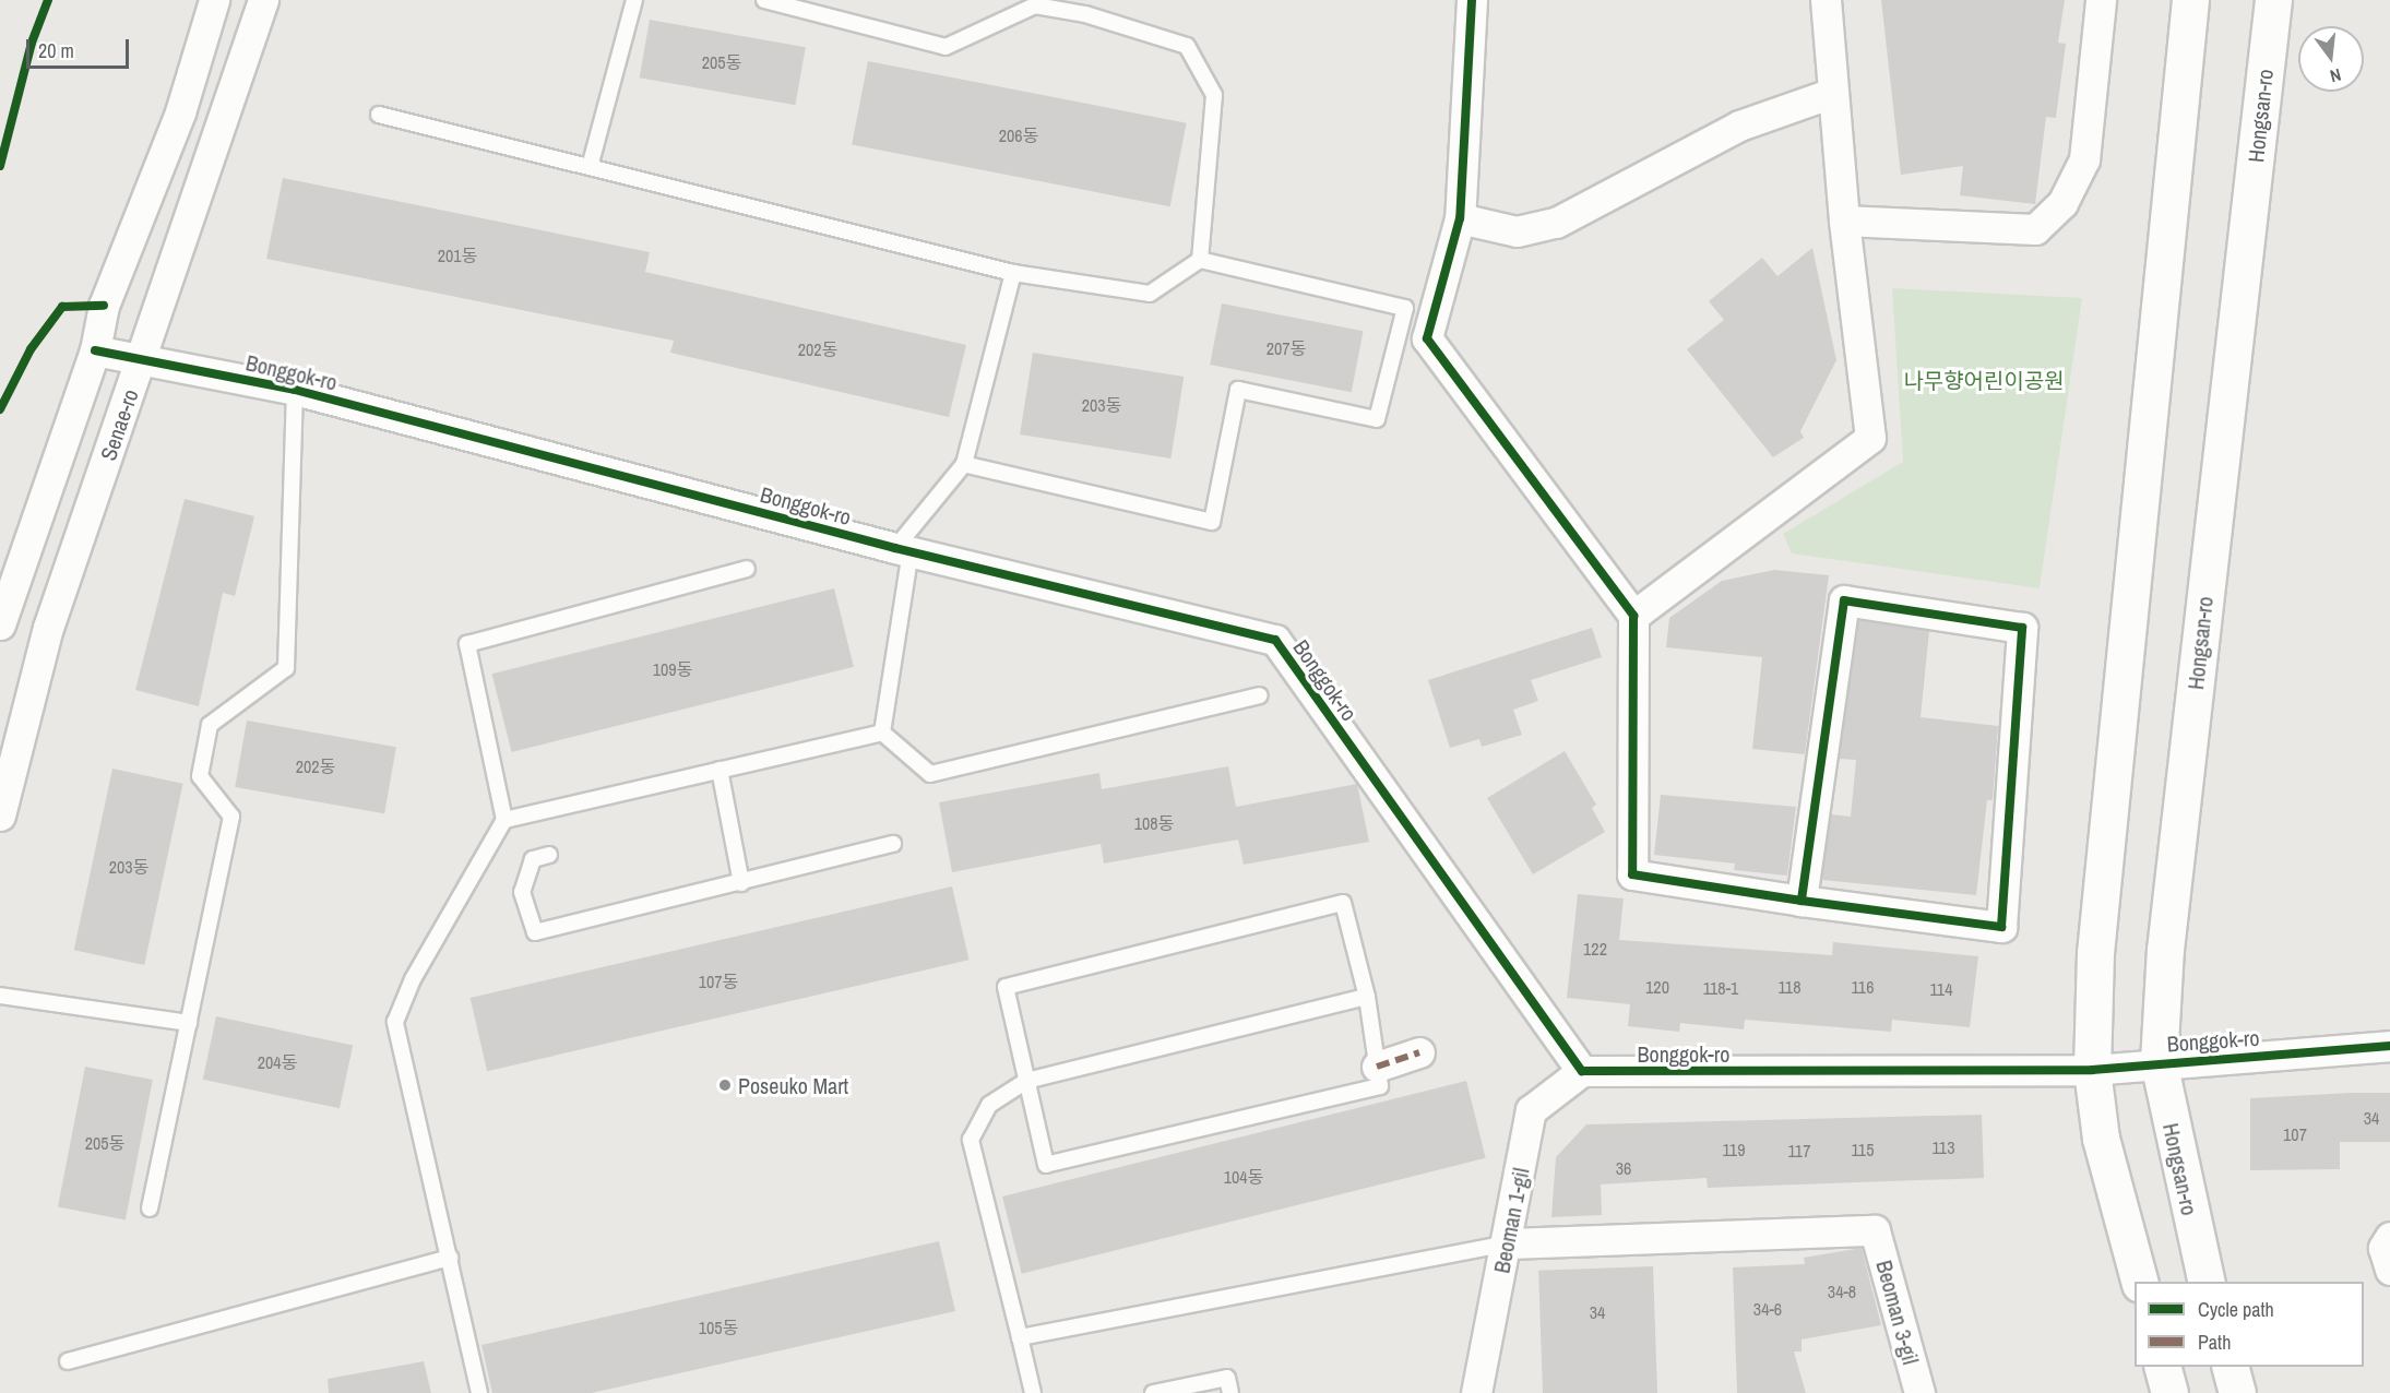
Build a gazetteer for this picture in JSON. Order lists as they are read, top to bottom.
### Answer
{
  "streets": {
    "street": [
      "Hongsan-ro",
      "Bonggok-ro",
      "Senae-ro",
      "Beoman 1-gil",
      "Beoman 3-gil"
    ]
  },
  "crossings": [
    ["Hongsan-ro", "Bonggok-ro"],
    ["Bonggok-ro", "Senae-ro"],
    ["Bonggok-ro", "Beoman 1-gil"],
    ["Beoman 1-gil", "Beoman 3-gil"]
  ],
  "parks": ["나무향어린이공원"],
  "places": ["Poseuko Mart"],
  "house_numbers": [
    "205동",
    "206동",
    "201동",
    "207동",
    "202동",
    "203동",
    "109동",
    "202동",
    "108동",
    "203동",
    "122",
    "107동",
    "120",
    "118",
    "116",
    "118-1",
    "114",
    "204동",
    "34",
    "107",
    "205동",
    "113",
    "119",
    "115",
    "117",
    "36",
    "104동",
    "34-8",
    "34-6",
    "34",
    "105동"
  ],
  "legend": ["Cycle path", "Path"],
  "scale_bar": "20 m",
  "north": "bottom"
}
